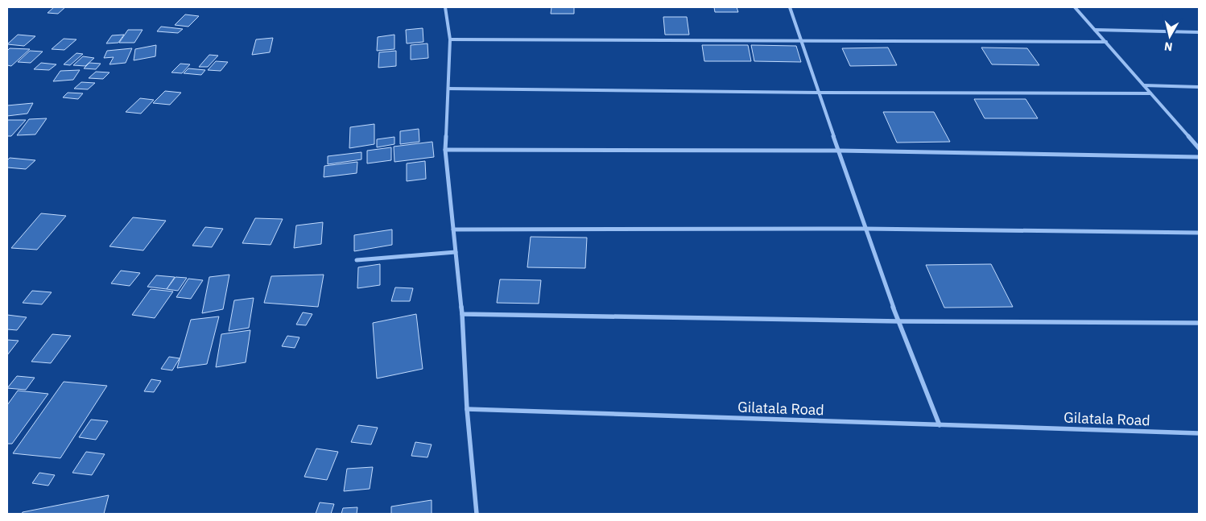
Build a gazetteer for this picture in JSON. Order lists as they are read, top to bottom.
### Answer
{
  "streets": {
    "street": ["Gilatala Road"]
  },
  "north": "bottom"
}
